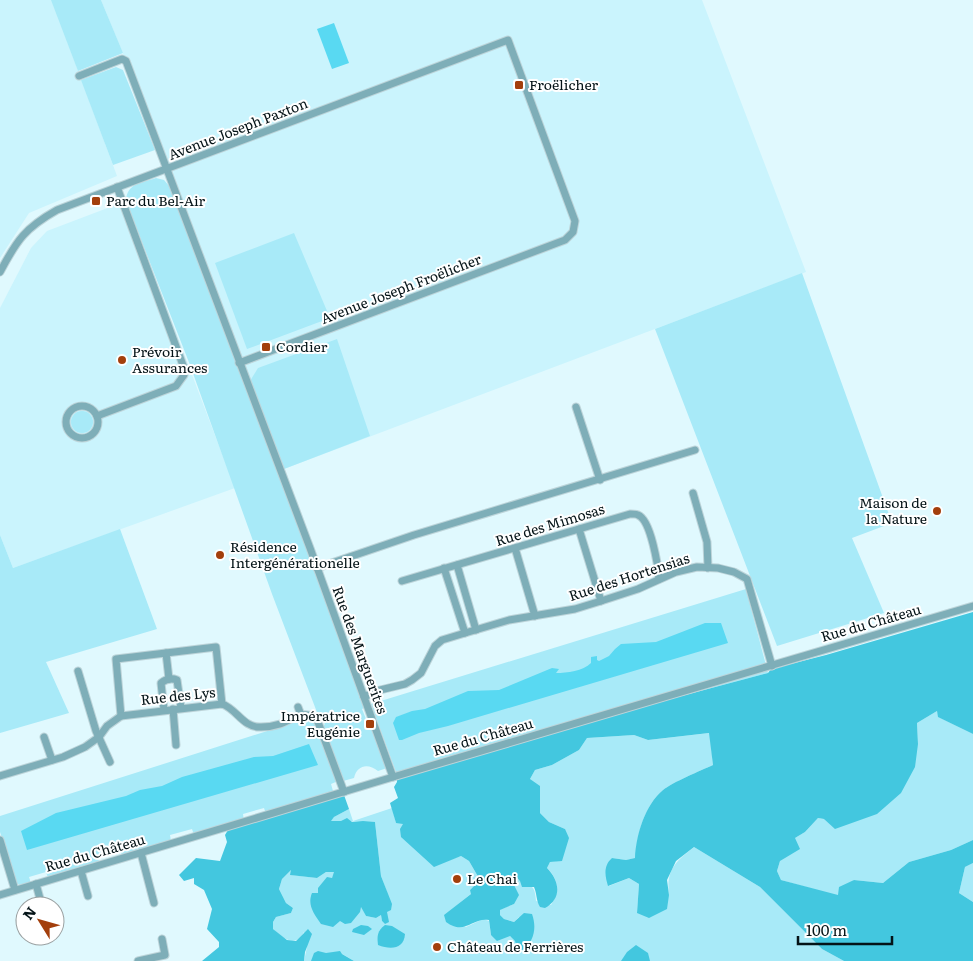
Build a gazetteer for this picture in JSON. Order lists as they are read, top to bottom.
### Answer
{
  "streets": {
    "street": [
      "Avenue Joseph Paxton",
      "Avenue Joseph Froëlicher",
      "Rue des Mimosas",
      "Rue des Hortensias",
      "Rue du Château",
      "Rue des Marguerites",
      "Rue des Lys"
    ]
  },
  "crossings": [
    ["Avenue Joseph Paxton", "Avenue Joseph Froëlicher"],
    ["Avenue Joseph Froëlicher", "Rue des Marguerites"],
    ["Rue des Mimosas", "Rue des Hortensias"],
    ["Rue des Hortensias", "Rue du Château"],
    ["Rue des Hortensias", "Rue des Marguerites"],
    ["Rue du Château", "Rue des Marguerites"],
    ["Rue du Château", "Rue des Lys"]
  ],
  "places": {
    "transit": [
      "Froëlicher",
      "Parc du Bel-Air",
      "Cordier",
      "Impératrice Eugénie"
    ],
    "other": [
      "Prévoir Assurances",
      "Maison de la Nature",
      "Résidence Intergénérationelle",
      "Le Chai",
      "Château de Ferrières"
    ]
  },
  "scale_bar": "100 m",
  "north": "top left"
}
